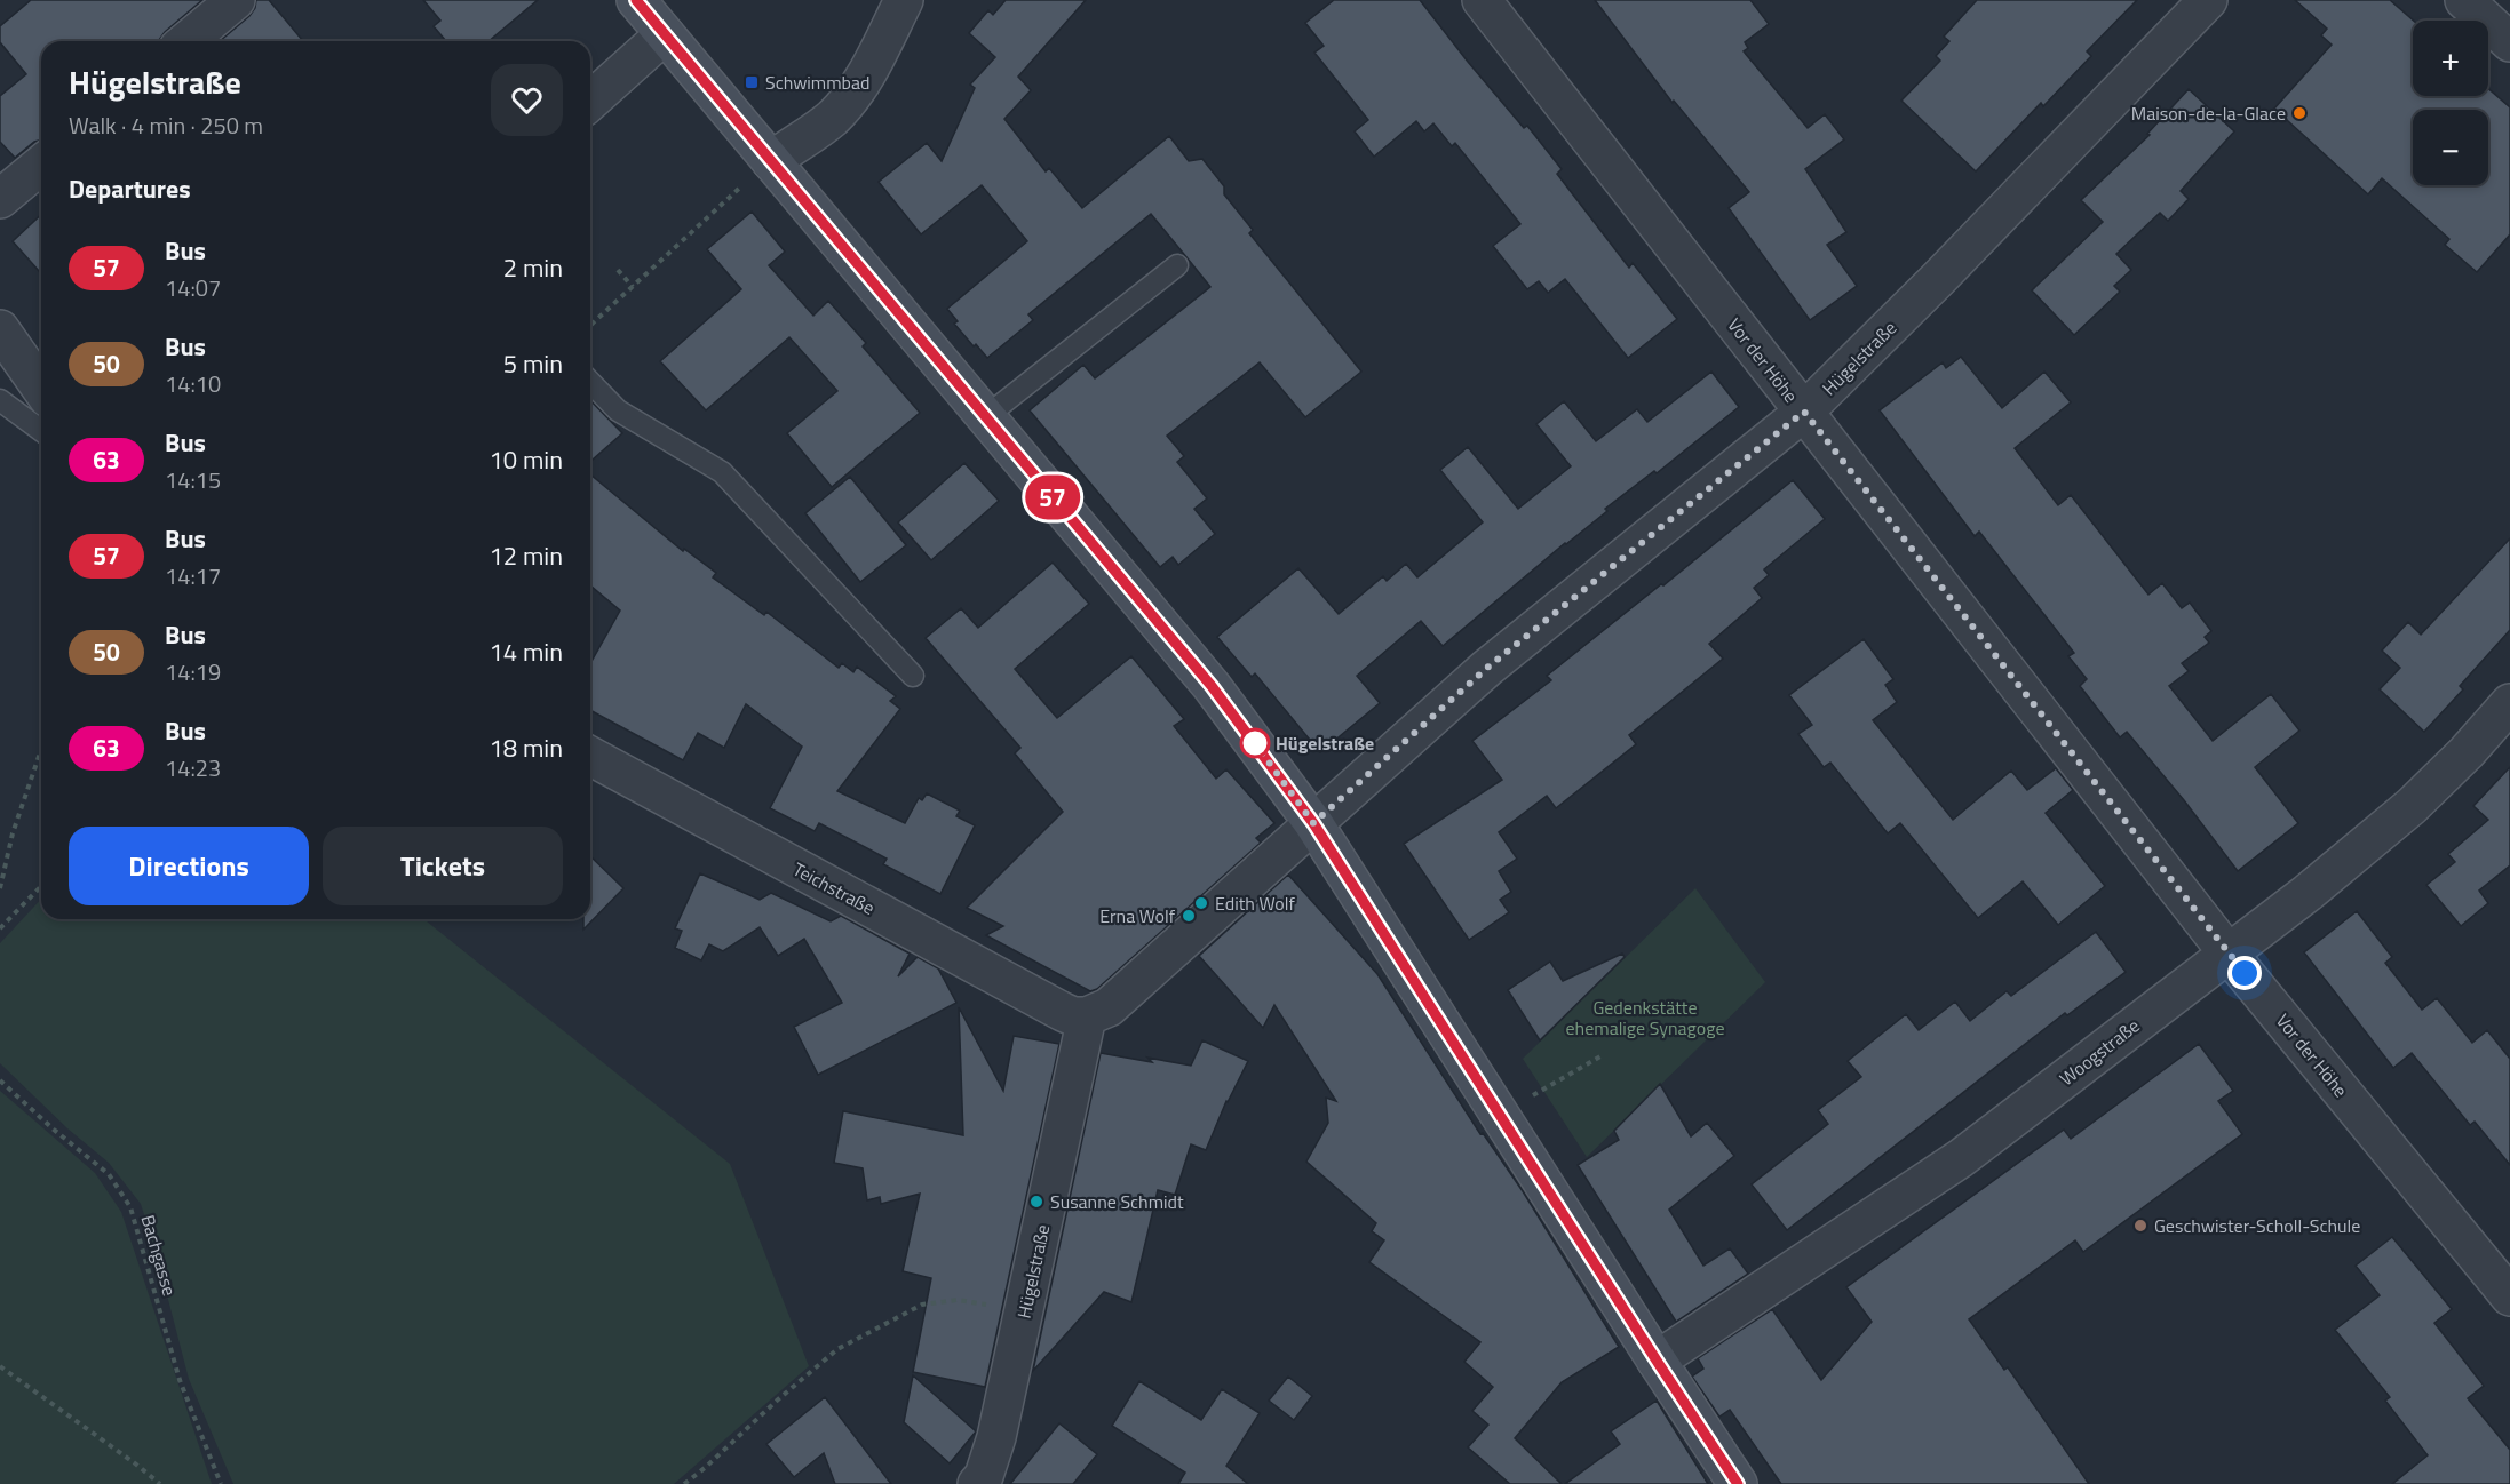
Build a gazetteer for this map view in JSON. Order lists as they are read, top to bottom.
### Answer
{
  "streets": {
    "street": [
      "Hügelstraße",
      "Vor der Höhe",
      "Teichstraße",
      "Woogstraße"
    ],
    "path": ["Bachgasse"]
  },
  "crossings": [
    ["Hügelstraße", "Vor der Höhe"],
    ["Hügelstraße", "Teichstraße"],
    ["Vor der Höhe", "Woogstraße"]
  ],
  "parks": ["Gedenkstätte ehemalige Synagoge"],
  "places": {
    "transit": ["Schwimmbad"],
    "other": [
      "Maison-de-la-Glace",
      "Hügelstraße",
      "Edith Wolf",
      "Erna Wolf",
      "Susanne Schmidt",
      "Geschwister-Scholl-Schule"
    ]
  },
  "lines": ["bus line 57"],
  "page": {
    "on_map": "57",
    "map_buttons": ["+", "−"],
    "heading": [
      ["Hügelstraße", "Walk · 4 min · 250 m"],
      "Departures"
    ],
    "list": [
      {
        "mark": "57",
        "name": "Bus",
        "note": "14:07",
        "value": "2 min"
      },
      {
        "mark": "50",
        "name": "Bus",
        "note": "14:10",
        "value": "5 min"
      },
      {
        "mark": "63",
        "name": "Bus",
        "note": "14:15",
        "value": "10 min"
      },
      {
        "mark": "57",
        "name": "Bus",
        "note": "14:17",
        "value": "12 min"
      },
      {
        "mark": "50",
        "name": "Bus",
        "note": "14:19",
        "value": "14 min"
      },
      {
        "mark": "63",
        "name": "Bus",
        "note": "14:23",
        "value": "18 min"
      }
    ],
    "buttons": ["Directions", "Tickets"]
  }
}
